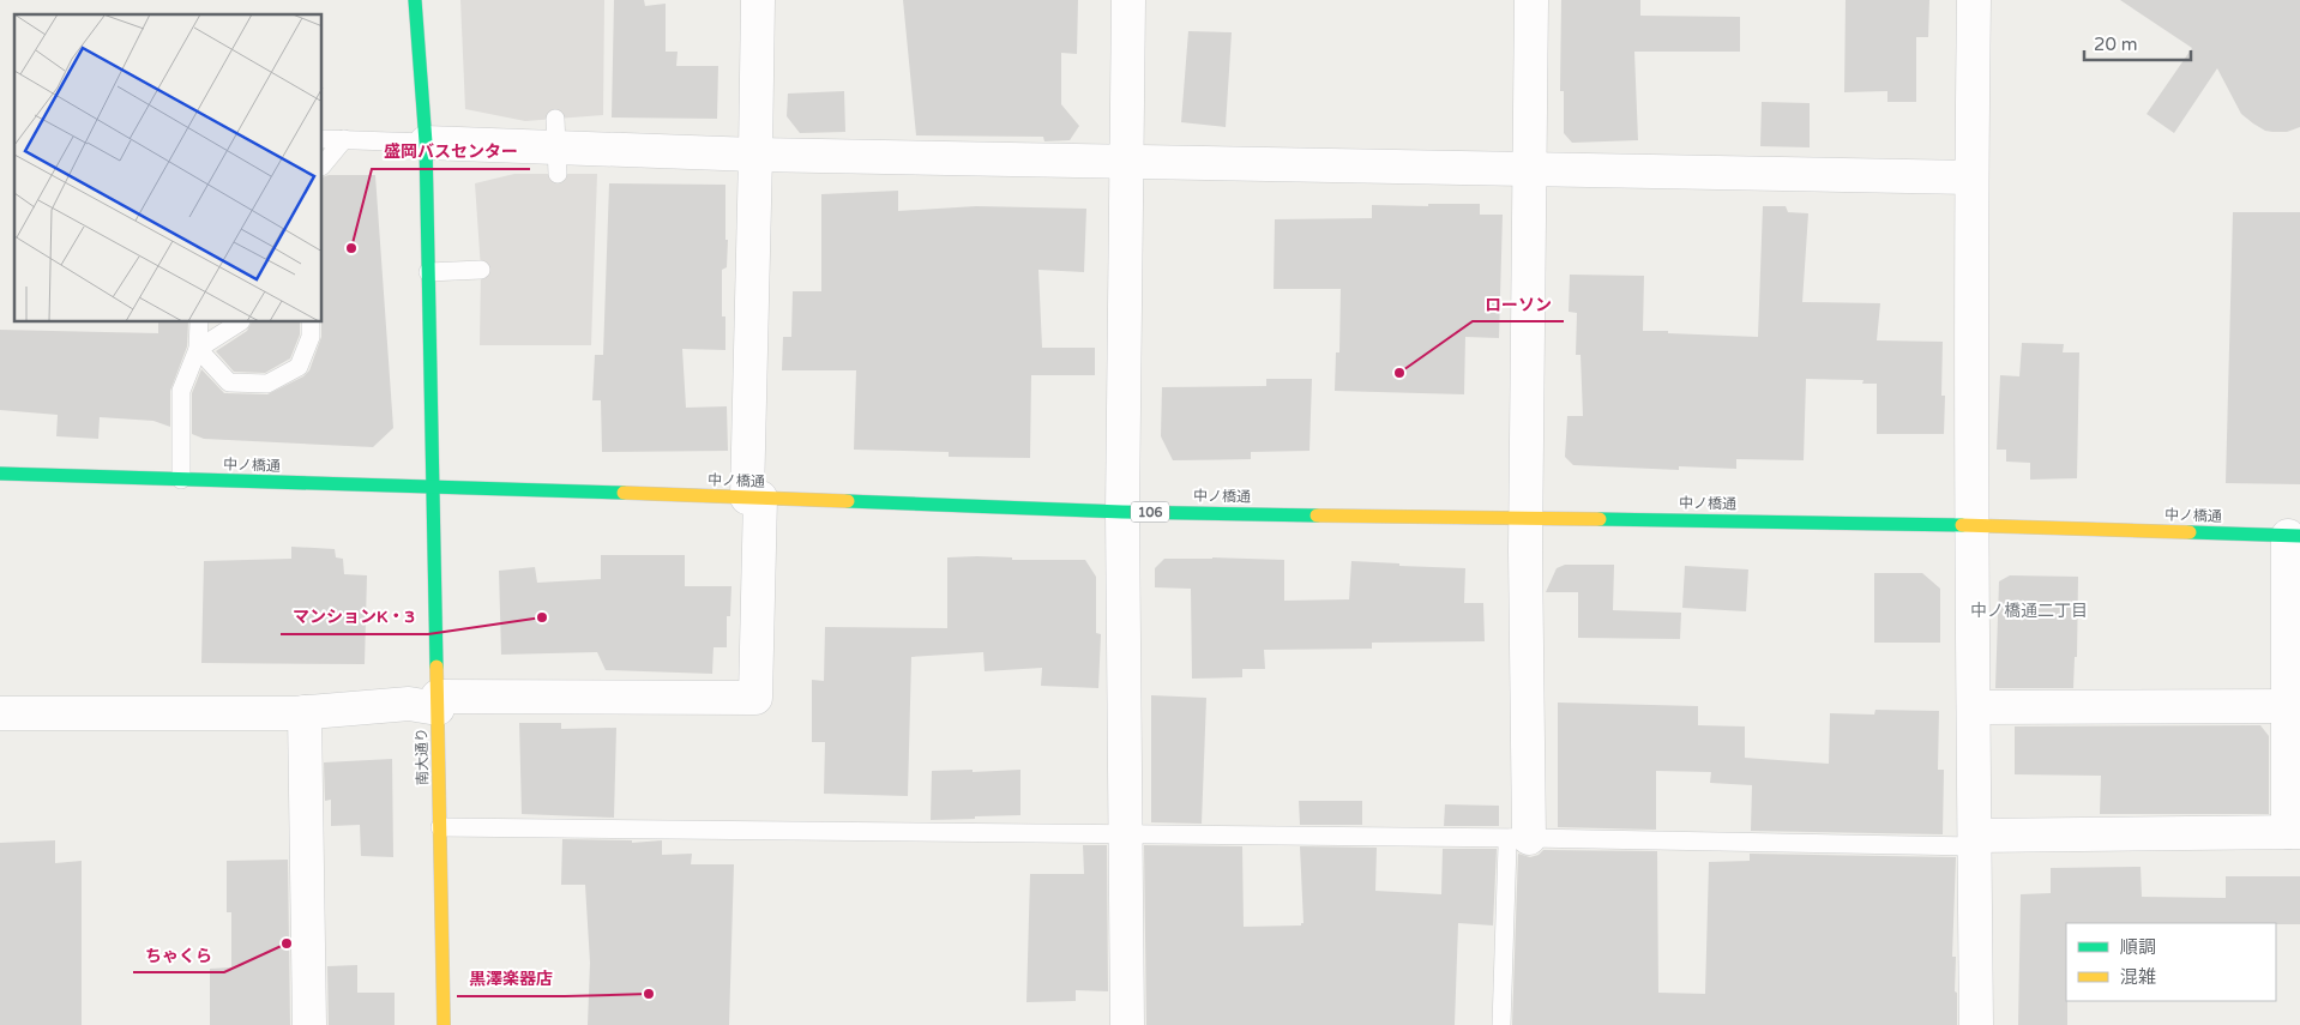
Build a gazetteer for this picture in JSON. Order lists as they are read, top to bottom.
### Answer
{
  "streets": {
    "main road": ["中ノ橋通", "106", "南大通り"]
  },
  "crossings": [
    ["中ノ橋通", "南大通り"]
  ],
  "districts": ["中ノ橋通二丁目"],
  "places": [
    "盛岡バスセンター",
    "ローソン",
    "マンションK・3",
    "ちゃくら",
    "黒澤楽器店"
  ],
  "legend": ["順調", "混雑"],
  "scale_bar": "20 m"
}
